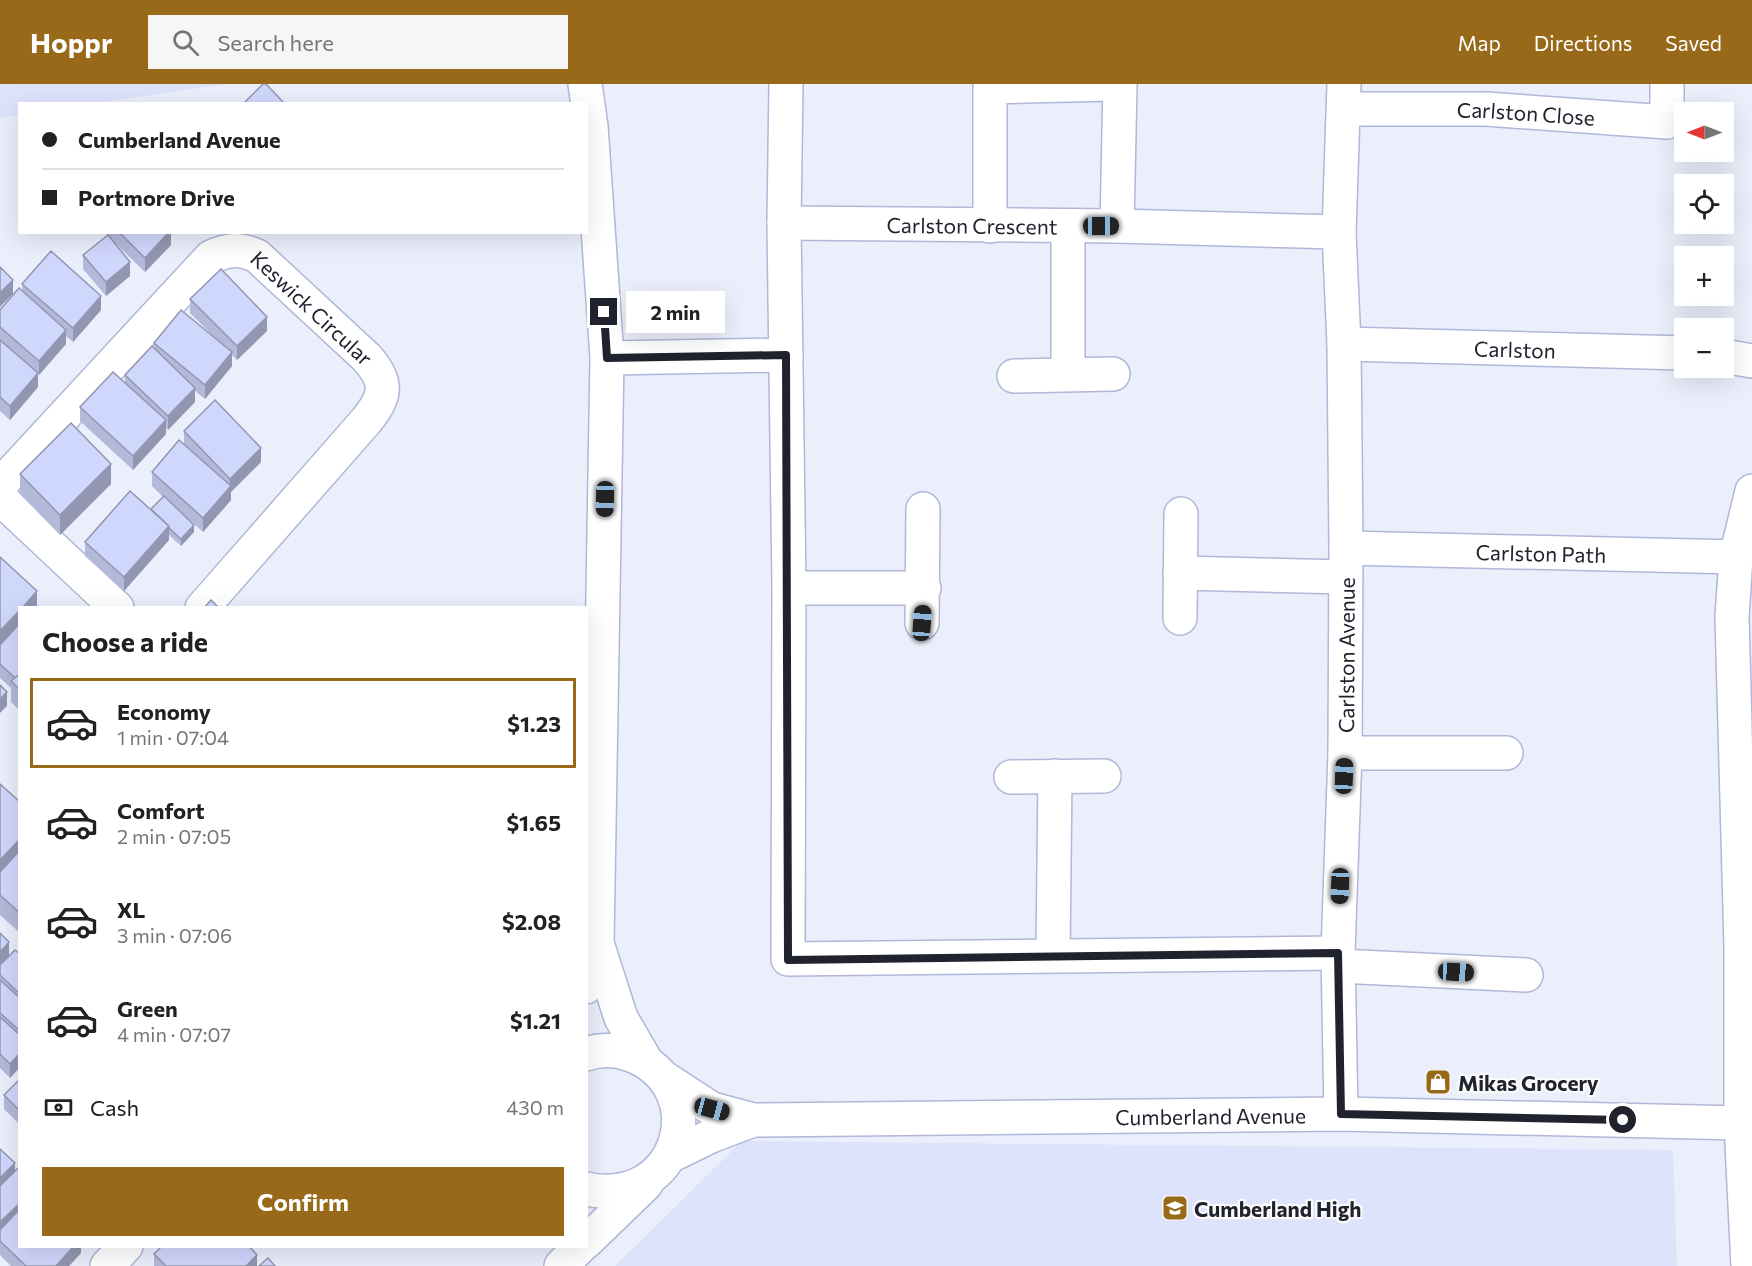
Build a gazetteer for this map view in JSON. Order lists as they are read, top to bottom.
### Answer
{
  "streets": {
    "street": [
      "Carlston Close",
      "Carlston Crescent",
      "Keswick Circular",
      "Carlston",
      "Carlston Path",
      "Carlston Avenue",
      "Cumberland Avenue"
    ]
  },
  "crossings": [
    ["Carlston Close", "Carlston Avenue"],
    ["Carlston Crescent", "Carlston Avenue"],
    ["Carlston", "Carlston Avenue"],
    ["Carlston Path", "Carlston Avenue"],
    ["Carlston Avenue", "Cumberland Avenue"]
  ],
  "places": {
    "shop": ["Mikas Grocery"],
    "school or university": ["Cumberland High"]
  },
  "north": "left",
  "page": {
    "header": "Hoppr",
    "search": "Search here",
    "nav": ["Map", "Directions", "Saved"],
    "map_buttons": ["+", "−"],
    "banner": ["Cumberland Avenue", "Portmore Drive"],
    "bubble": "2 min",
    "heading": "Choose a ride",
    "list": [
      {
        "name": "Economy",
        "note": "1 min · 07:04",
        "value": "$1.23"
      },
      {
        "name": "Comfort",
        "note": "2 min · 07:05",
        "value": "$1.65"
      },
      {
        "name": "XL",
        "note": "3 min · 07:06",
        "value": "$2.08"
      },
      {
        "name": "Green",
        "note": "4 min · 07:07",
        "value": "$1.21"
      }
    ],
    "pay": ["Cash", "430 m"],
    "buttons": "Confirm"
  }
}
